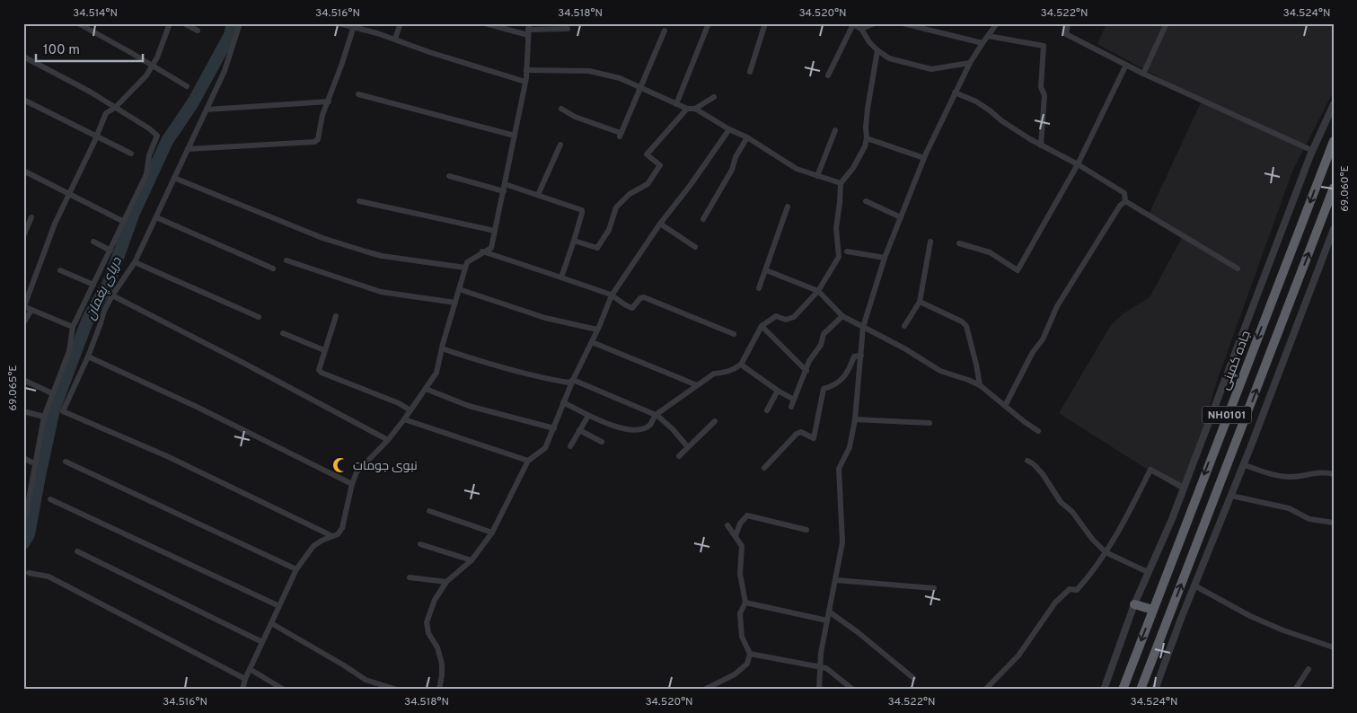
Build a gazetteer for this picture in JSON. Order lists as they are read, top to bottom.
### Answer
{
  "streets": {
    "highway": ["جاده کمپنی", "NH0101"]
  },
  "water": ["دریای پغمان"],
  "places": {
    "mosque": ["نبوی جومات"]
  },
  "scale_bar": "100 m",
  "coordinates": [
    "34.514°N",
    "34.516°N",
    "34.518°N",
    "34.520°N",
    "34.522°N",
    "34.524°N",
    "69.060°E",
    "69.065°E"
  ]
}
